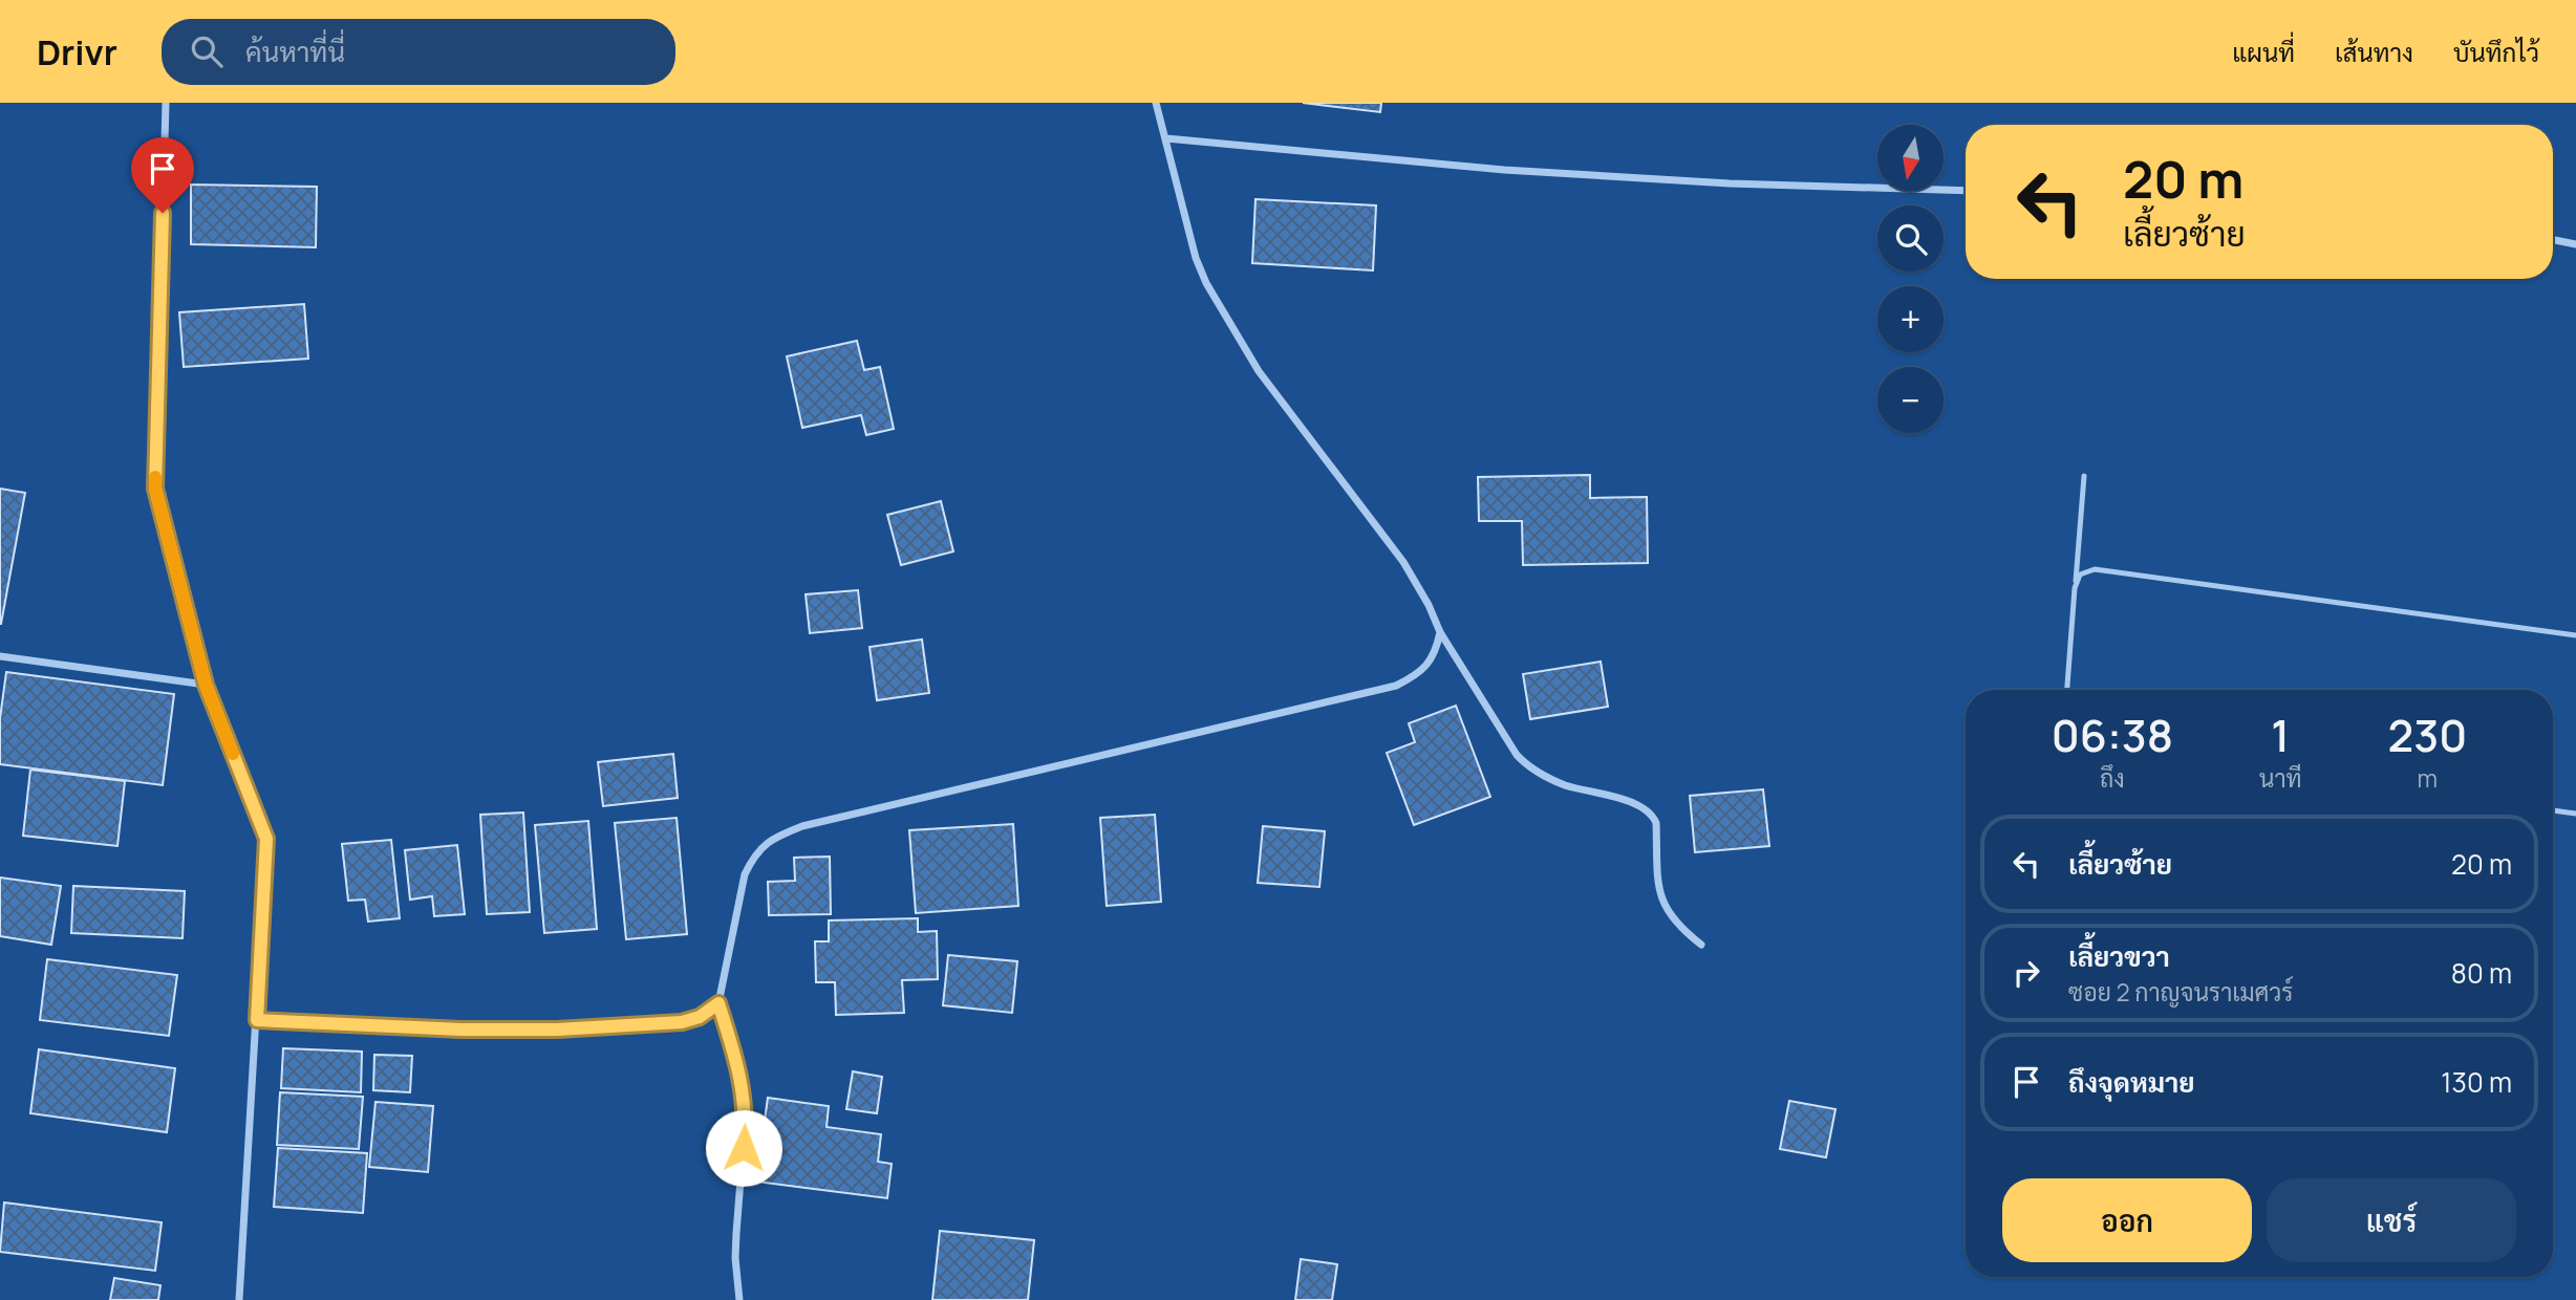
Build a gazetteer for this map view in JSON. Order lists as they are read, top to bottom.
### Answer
{
  "north": "bottom",
  "page": {
    "header": "Drivr",
    "search": "ค้นหาที่นี่",
    "nav": ["แผนที่", "เส้นทาง", "บันทึกไว้"],
    "map_buttons": ["+", "−"],
    "turn": ["20 m", "เลี้ยวซ้าย"],
    "eta": [
      "06:38",
      "ถึง",
      "1",
      "นาที",
      "230",
      "m"
    ],
    "list": [
      {
        "name": "เลี้ยวซ้าย",
        "value": "20 m"
      },
      {
        "name": "เลี้ยวขวา",
        "note": "ซอย 2 กาญจนราเมศวร์",
        "value": "80 m"
      },
      {
        "name": "ถึงจุดหมาย",
        "value": "130 m"
      }
    ],
    "buttons": ["ออก", "แชร์"]
  }
}
